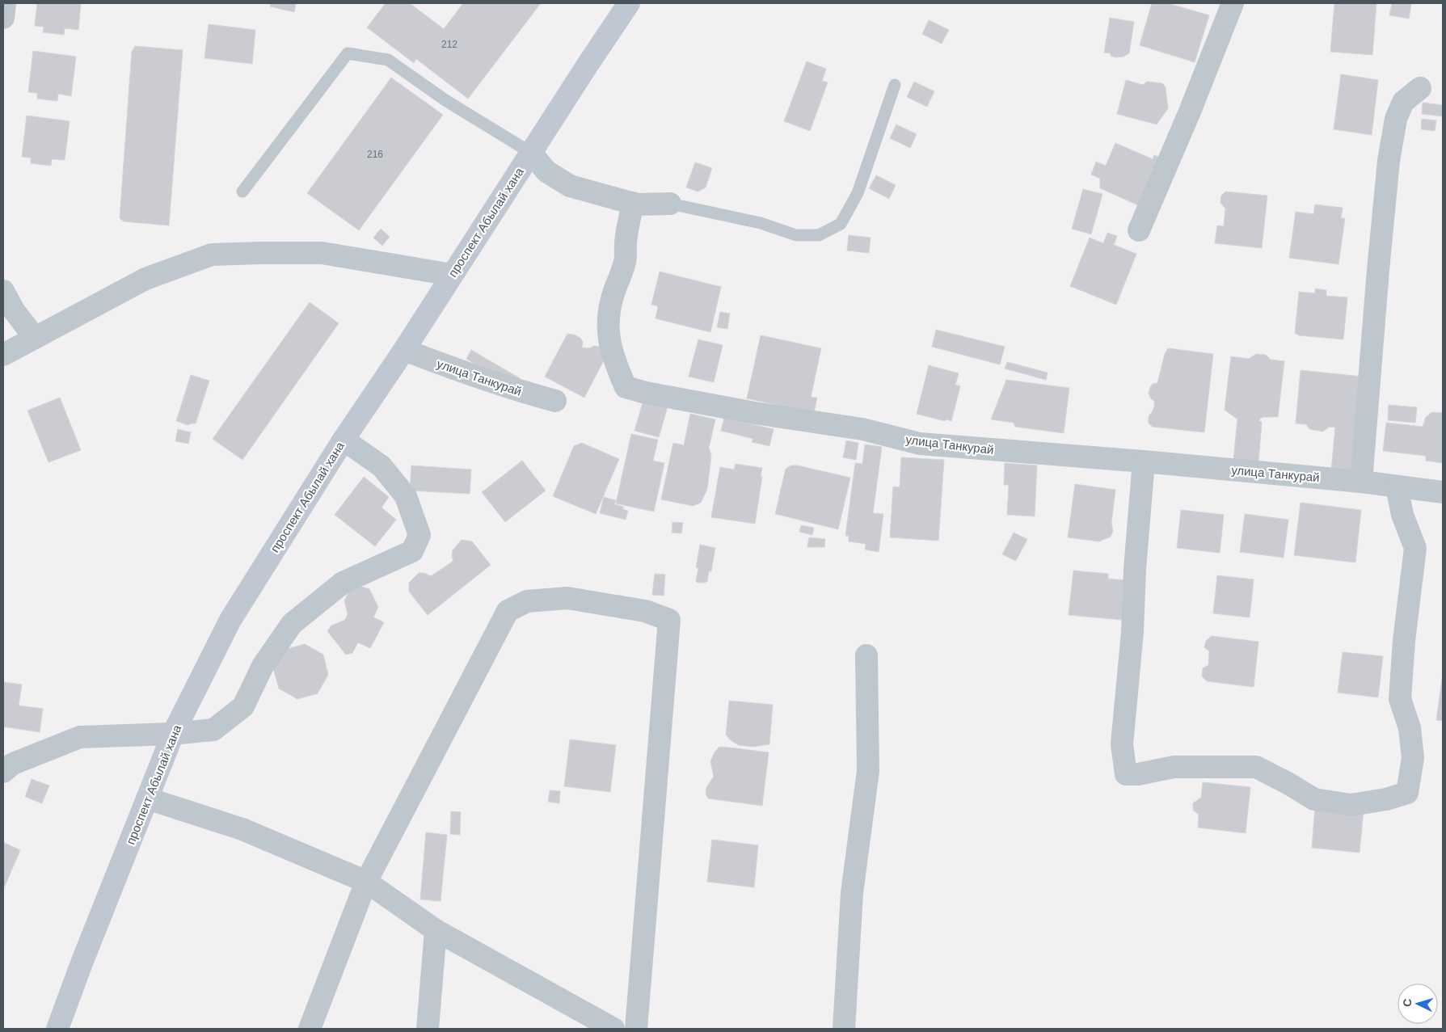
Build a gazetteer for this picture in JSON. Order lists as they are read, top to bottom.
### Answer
{
  "streets": {
    "main road": ["проспект Абылай хана"],
    "street": ["улица Танкурай"]
  },
  "crossings": [
    ["проспект Абылай хана", "улица Танкурай"]
  ],
  "house_numbers": ["212", "216"],
  "north": "left"
}
